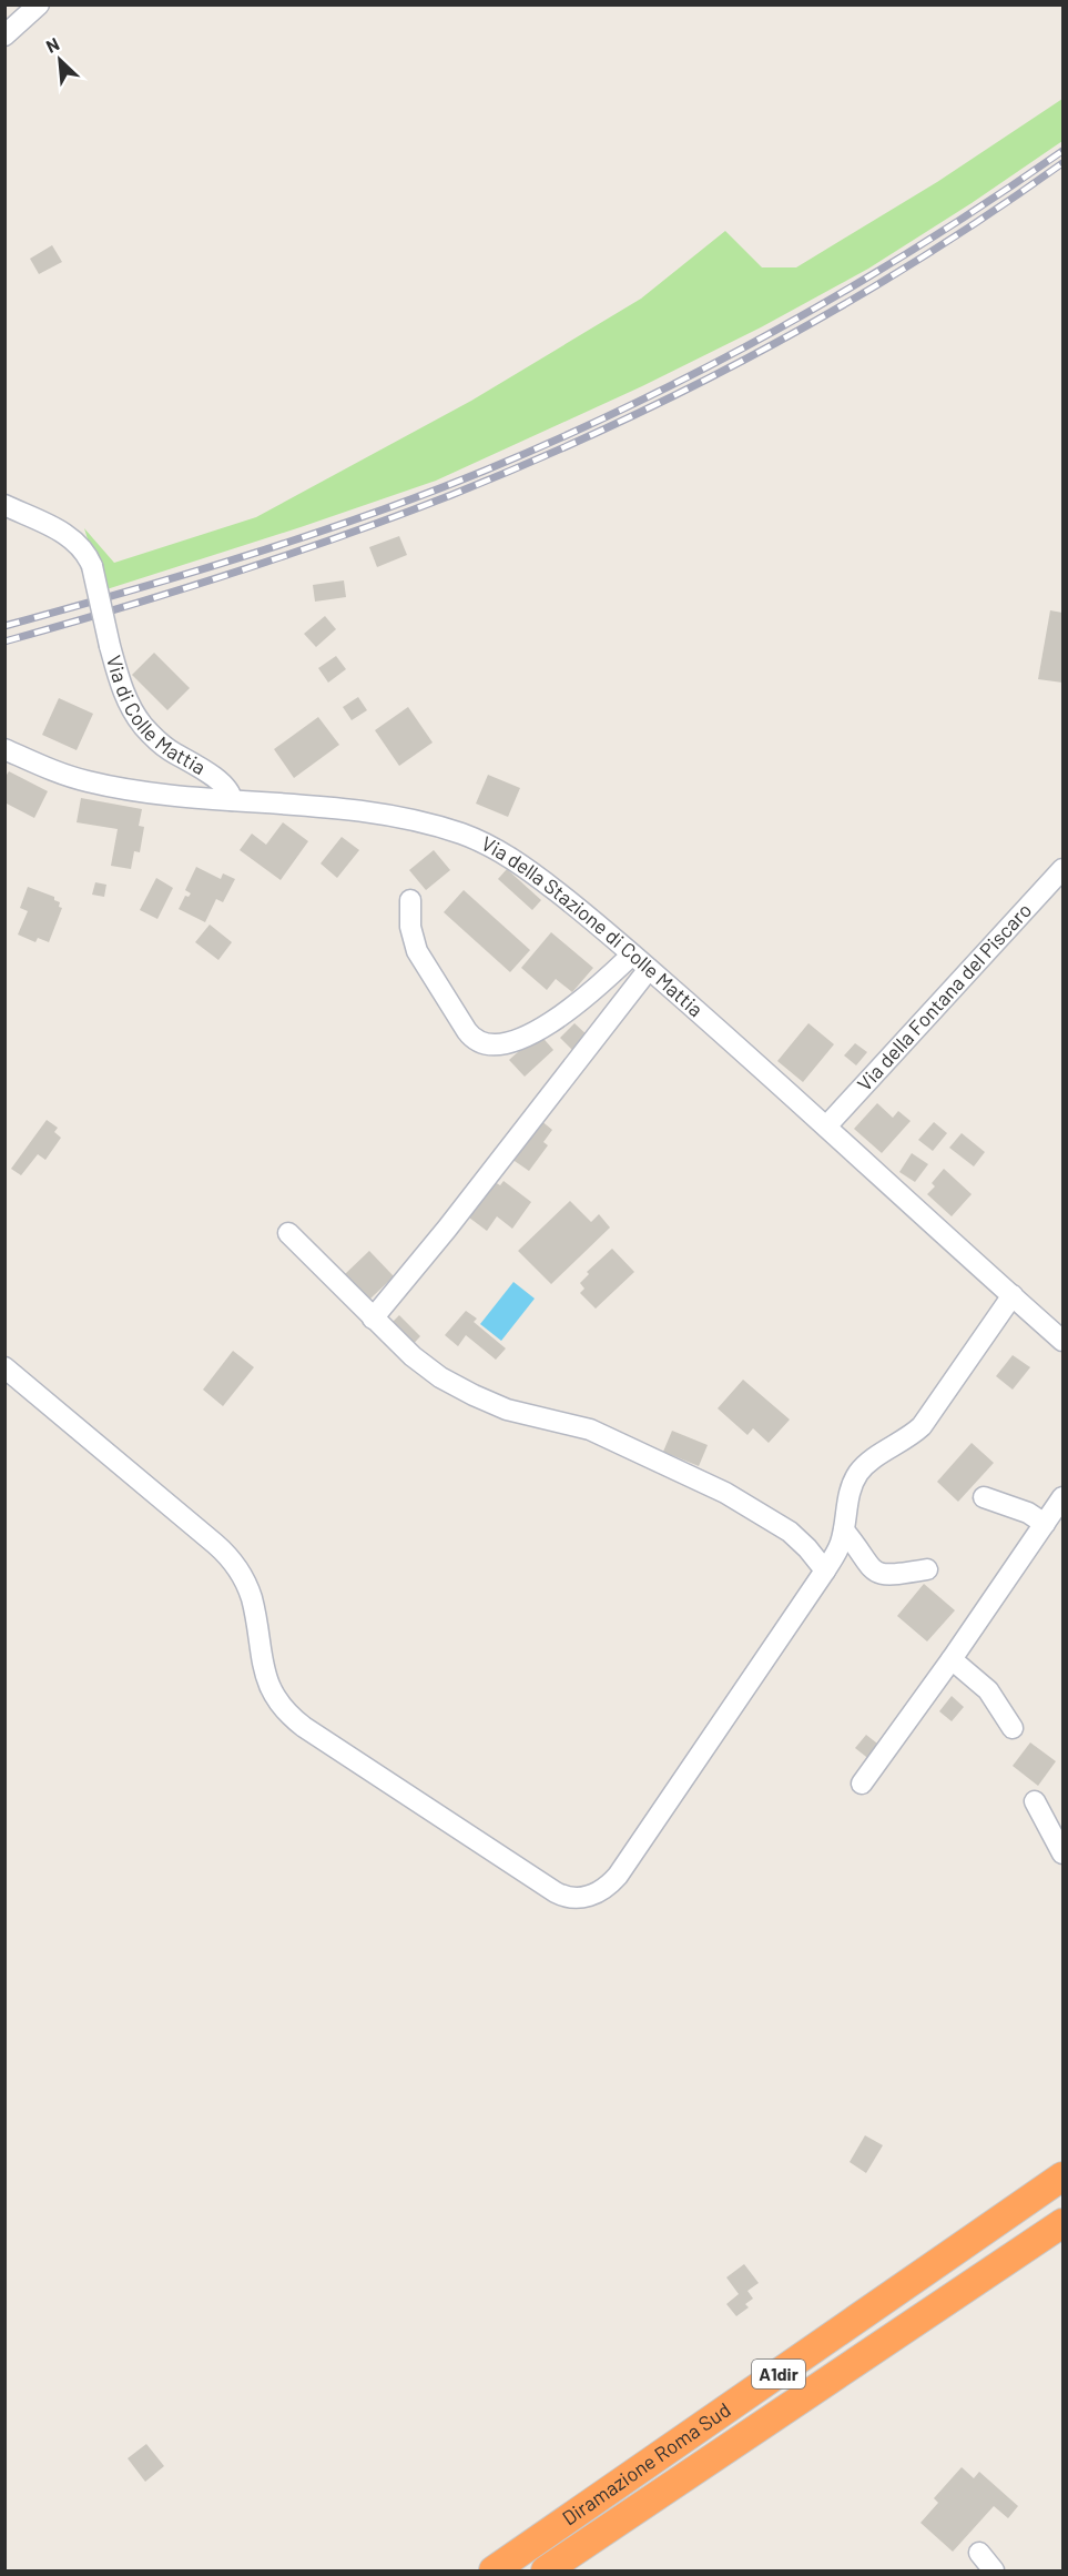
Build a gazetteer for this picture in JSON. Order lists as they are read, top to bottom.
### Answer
{
  "streets": {
    "highway": ["A1dir", "Diramazione Roma Sud"],
    "street": ["Via di Colle Mattia", "Via della Stazione di Colle Mattia", "Via della Fontana del Piscaro"]
  },
  "crossings": [
    ["Via di Colle Mattia", "Via della Stazione di Colle Mattia"],
    ["Via della Stazione di Colle Mattia", "Via della Fontana del Piscaro"]
  ],
  "north": "top left"
}
